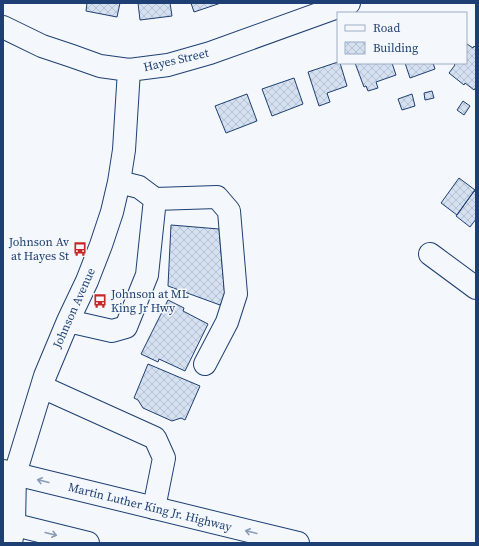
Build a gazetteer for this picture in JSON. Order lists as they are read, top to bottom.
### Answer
{
  "streets": {
    "street": ["Hayes Street", "Johnson Avenue", "Martin Luther King Jr. Highway"]
  },
  "crossings": [
    ["Hayes Street", "Johnson Avenue"],
    ["Johnson Avenue", "Martin Luther King Jr. Highway"]
  ],
  "one_way": ["Martin Luther King Jr. Highway"],
  "places": {
    "bus stop": ["Johnson Av at Hayes St", "Johnson at ML King Jr Hwy"]
  },
  "legend": ["Road", "Building"]
}
